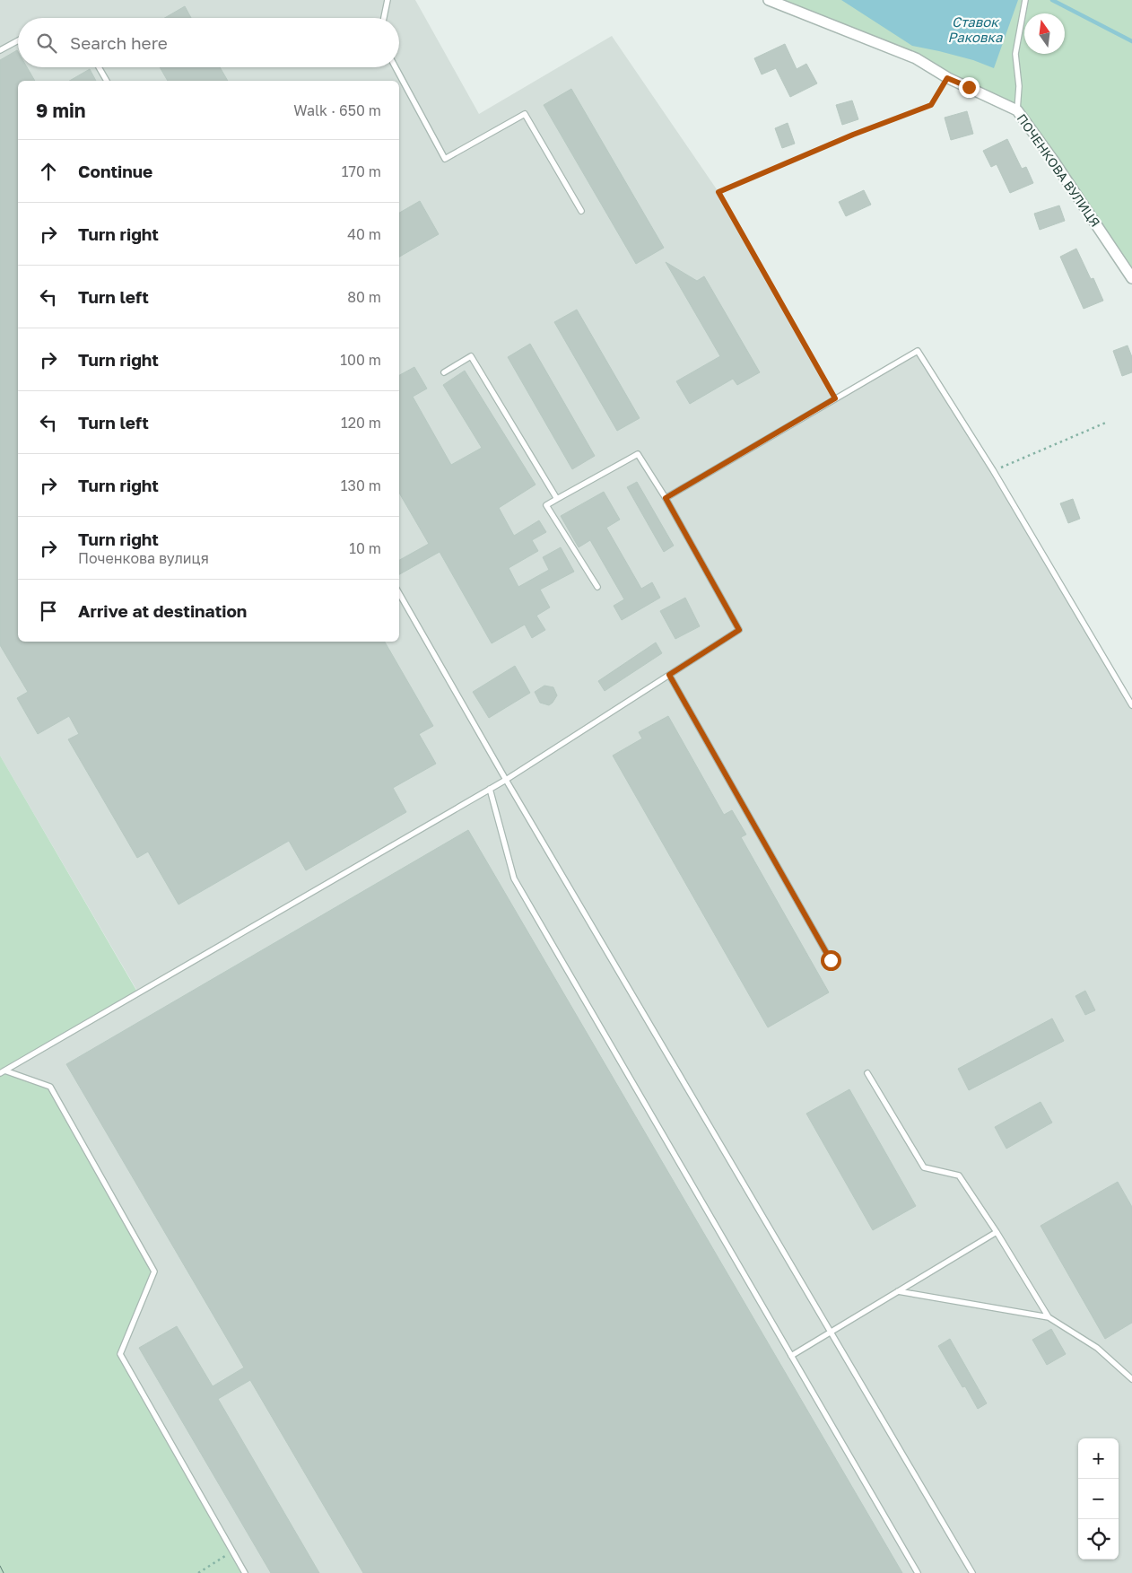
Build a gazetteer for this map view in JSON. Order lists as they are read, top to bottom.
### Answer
{
  "streets": {
    "street": ["ПОЧЕНКОВА ВУЛИЦЯ"]
  },
  "water": ["Ставок Раковка"],
  "north": "top",
  "page": {
    "search": "Search here",
    "heading": ["9 min", "Walk · 650 m"],
    "list": [
      ["Continue", "170 m"],
      ["Turn right", "40 m"],
      ["Turn left", "80 m"],
      ["Turn right", "100 m"],
      ["Turn left", "120 m"],
      ["Turn right", "130 m"],
      ["Turn right", "Поченкова вулиця", "10 m"],
      "Arrive at destination"
    ],
    "map_buttons": ["+", "−"]
  }
}
